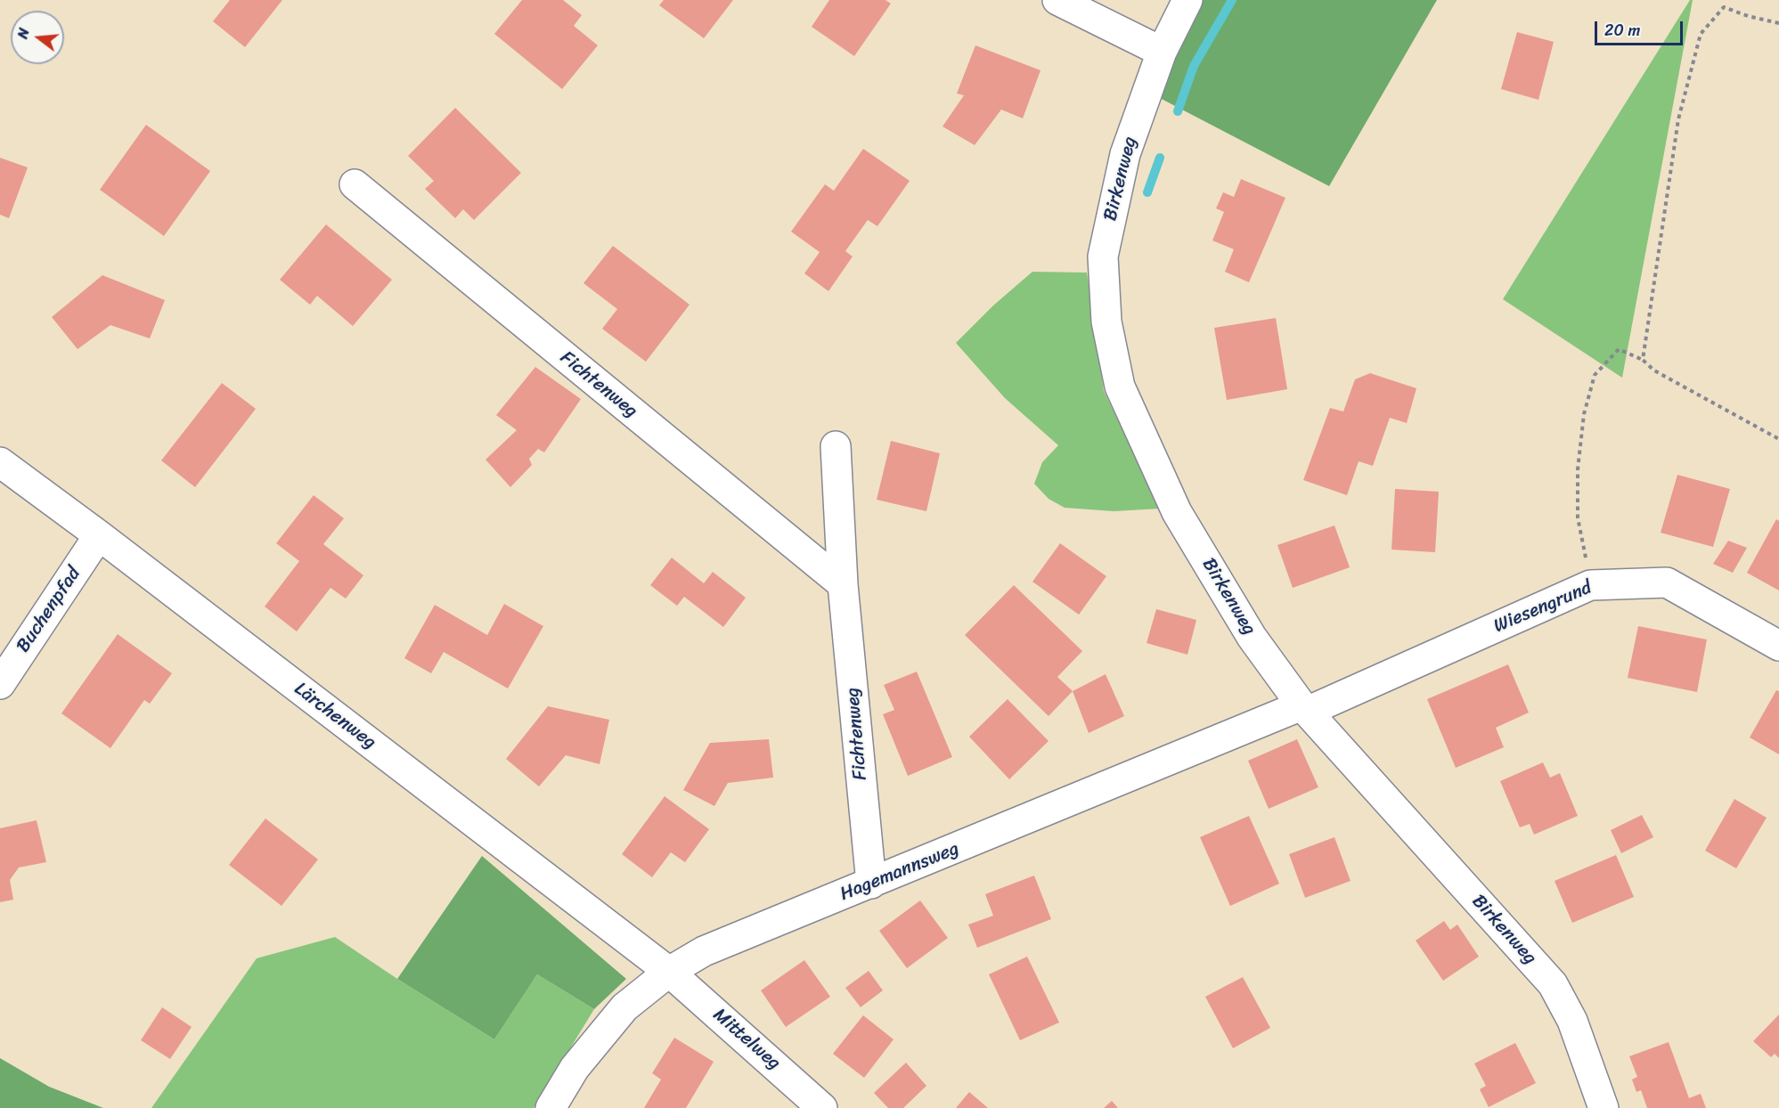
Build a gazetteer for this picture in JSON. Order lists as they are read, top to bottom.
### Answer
{
  "streets": {
    "street": [
      "Birkenweg",
      "Fichtenweg",
      "Wiesengrund",
      "Buchenpfad",
      "Lärchenweg",
      "Hagemannsweg",
      "Mittelweg"
    ]
  },
  "crossings": [
    ["Birkenweg", "Wiesengrund"],
    ["Birkenweg", "Hagemannsweg"],
    ["Fichtenweg", "Hagemannsweg"],
    ["Wiesengrund", "Hagemannsweg"],
    ["Buchenpfad", "Lärchenweg"],
    ["Lärchenweg", "Hagemannsweg"],
    ["Lärchenweg", "Mittelweg"],
    ["Hagemannsweg", "Mittelweg"]
  ],
  "scale_bar": "20 m",
  "north": "left"
}
